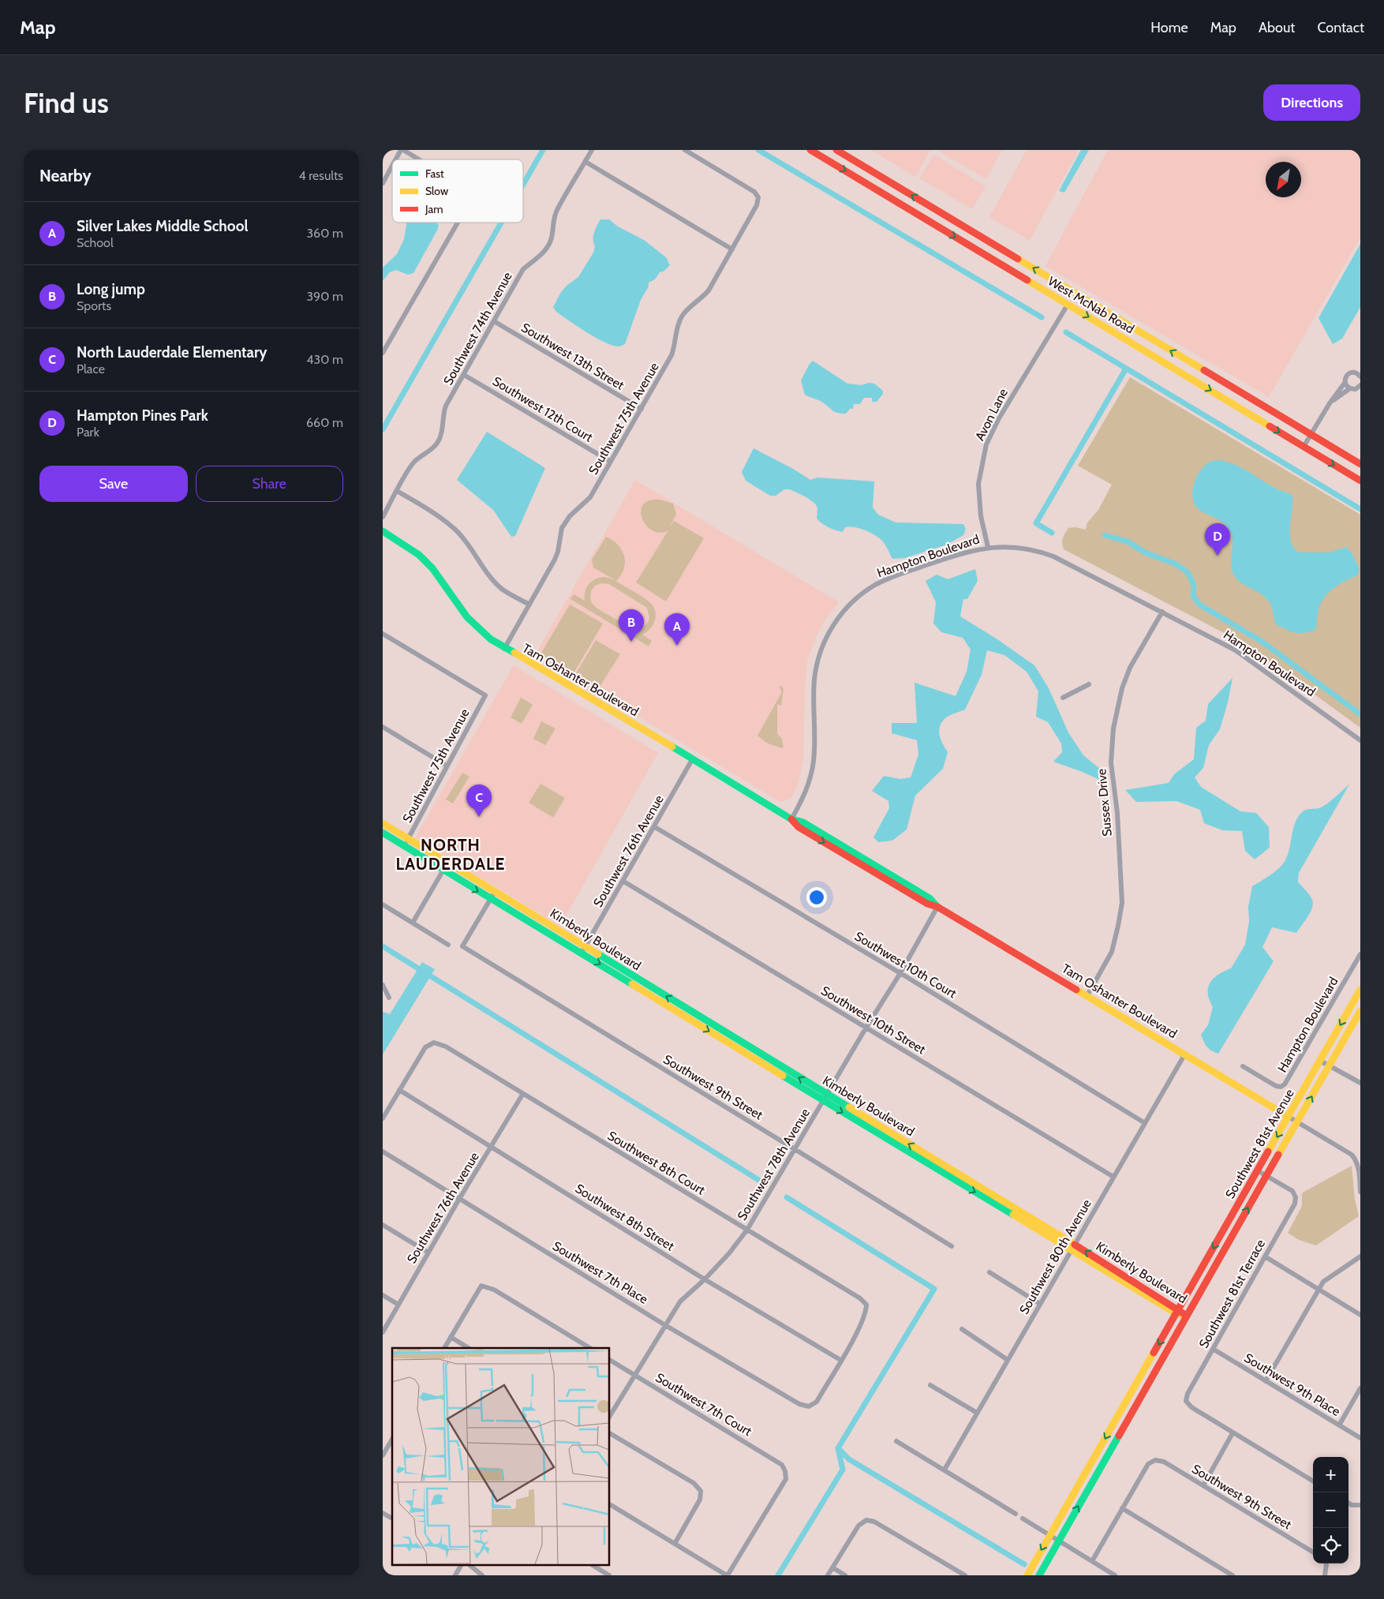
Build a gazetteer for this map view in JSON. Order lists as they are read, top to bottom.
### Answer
{
  "streets": {
    "street": [
      "West McNab Road",
      "Southwest 74th Avenue",
      "Southwest 13th Street",
      "Southwest 12th Court",
      "Avon Lane",
      "Southwest 75th Avenue",
      "Hampton Boulevard",
      "Tam Oshanter Boulevard",
      "Sussex Drive",
      "Southwest 76th Avenue",
      "Kimberly Boulevard",
      "Southwest 10th Court",
      "Southwest 10th Street",
      "Southwest 9th Street",
      "Southwest 81st Avenue",
      "Southwest 8th Court",
      "Southwest 78th Avenue",
      "Southwest 8th Street",
      "Southwest 80th Avenue",
      "Southwest 7th Place",
      "Southwest 81st Terrace",
      "Southwest 9th Place",
      "Southwest 7th Court"
    ]
  },
  "crossings": [
    ["West McNab Road", "Avon Lane"],
    ["Southwest 74th Avenue", "Southwest 13th Street"],
    ["Southwest 74th Avenue", "Southwest 12th Court"],
    ["Southwest 13th Street", "Southwest 75th Avenue"],
    ["Southwest 12th Court", "Southwest 75th Avenue"],
    ["Avon Lane", "Hampton Boulevard"],
    ["Southwest 75th Avenue", "Tam Oshanter Boulevard"],
    ["Southwest 75th Avenue", "Kimberly Boulevard"],
    ["Hampton Boulevard", "Tam Oshanter Boulevard"],
    ["Hampton Boulevard", "Sussex Drive"],
    ["Tam Oshanter Boulevard", "Sussex Drive"],
    ["Tam Oshanter Boulevard", "Southwest 76th Avenue"],
    ["Tam Oshanter Boulevard", "Southwest 81st Avenue"],
    ["Tam Oshanter Boulevard", "Southwest 78th Avenue"],
    ["Tam Oshanter Boulevard", "Southwest 80th Avenue"],
    ["Southwest 76th Avenue", "Kimberly Boulevard"],
    ["Southwest 76th Avenue", "Southwest 10th Court"],
    ["Southwest 76th Avenue", "Southwest 10th Street"],
    ["Southwest 76th Avenue", "Southwest 8th Court"],
    ["Southwest 76th Avenue", "Southwest 8th Street"],
    ["Southwest 76th Avenue", "Southwest 7th Place"],
    ["Kimberly Boulevard", "Southwest 9th Street"],
    ["Kimberly Boulevard", "Southwest 81st Avenue"],
    ["Kimberly Boulevard", "Southwest 78th Avenue"],
    ["Kimberly Boulevard", "Southwest 80th Avenue"],
    ["Southwest 10th Court", "Southwest 78th Avenue"],
    ["Southwest 10th Court", "Southwest 80th Avenue"],
    ["Southwest 10th Street", "Southwest 78th Avenue"],
    ["Southwest 10th Street", "Southwest 80th Avenue"],
    ["Southwest 9th Street", "Southwest 78th Avenue"],
    ["Southwest 81st Avenue", "Southwest 81st Terrace"],
    ["Southwest 8th Court", "Southwest 78th Avenue"],
    ["Southwest 8th Court", "Southwest 8th Street"],
    ["Southwest 8th Court", "Southwest 7th Place"],
    ["Southwest 78th Avenue", "Southwest 8th Street"],
    ["Southwest 78th Avenue", "Southwest 7th Place"],
    ["Southwest 78th Avenue", "Southwest 7th Court"],
    ["Southwest 8th Street", "Southwest 7th Place"],
    ["Southwest 81st Terrace", "Southwest 9th Place"]
  ],
  "districts": ["NORTH LAUDERDALE"],
  "legend": ["Fast", "Slow", "Jam"],
  "north": "bottom left",
  "page": {
    "header": "Map",
    "nav": [
      "Home",
      "Map",
      "About",
      "Contact"
    ],
    "buttons": [
      "Directions",
      ["Save", "Share"]
    ],
    "title": "Find us",
    "heading": ["Nearby", "4 results"],
    "list": [
      {
        "mark": "A",
        "name": "Silver Lakes Middle School",
        "note": "School",
        "value": "360 m"
      },
      {
        "mark": "B",
        "name": "Long jump",
        "note": "Sports",
        "value": "390 m"
      },
      {
        "mark": "C",
        "name": "North Lauderdale Elementary",
        "note": "Place",
        "value": "430 m"
      },
      {
        "mark": "D",
        "name": "Hampton Pines Park",
        "note": "Park",
        "value": "660 m"
      }
    ],
    "pins": [
      "D",
      "B",
      "A",
      "C"
    ],
    "map_buttons": ["+", "−"]
  }
}
